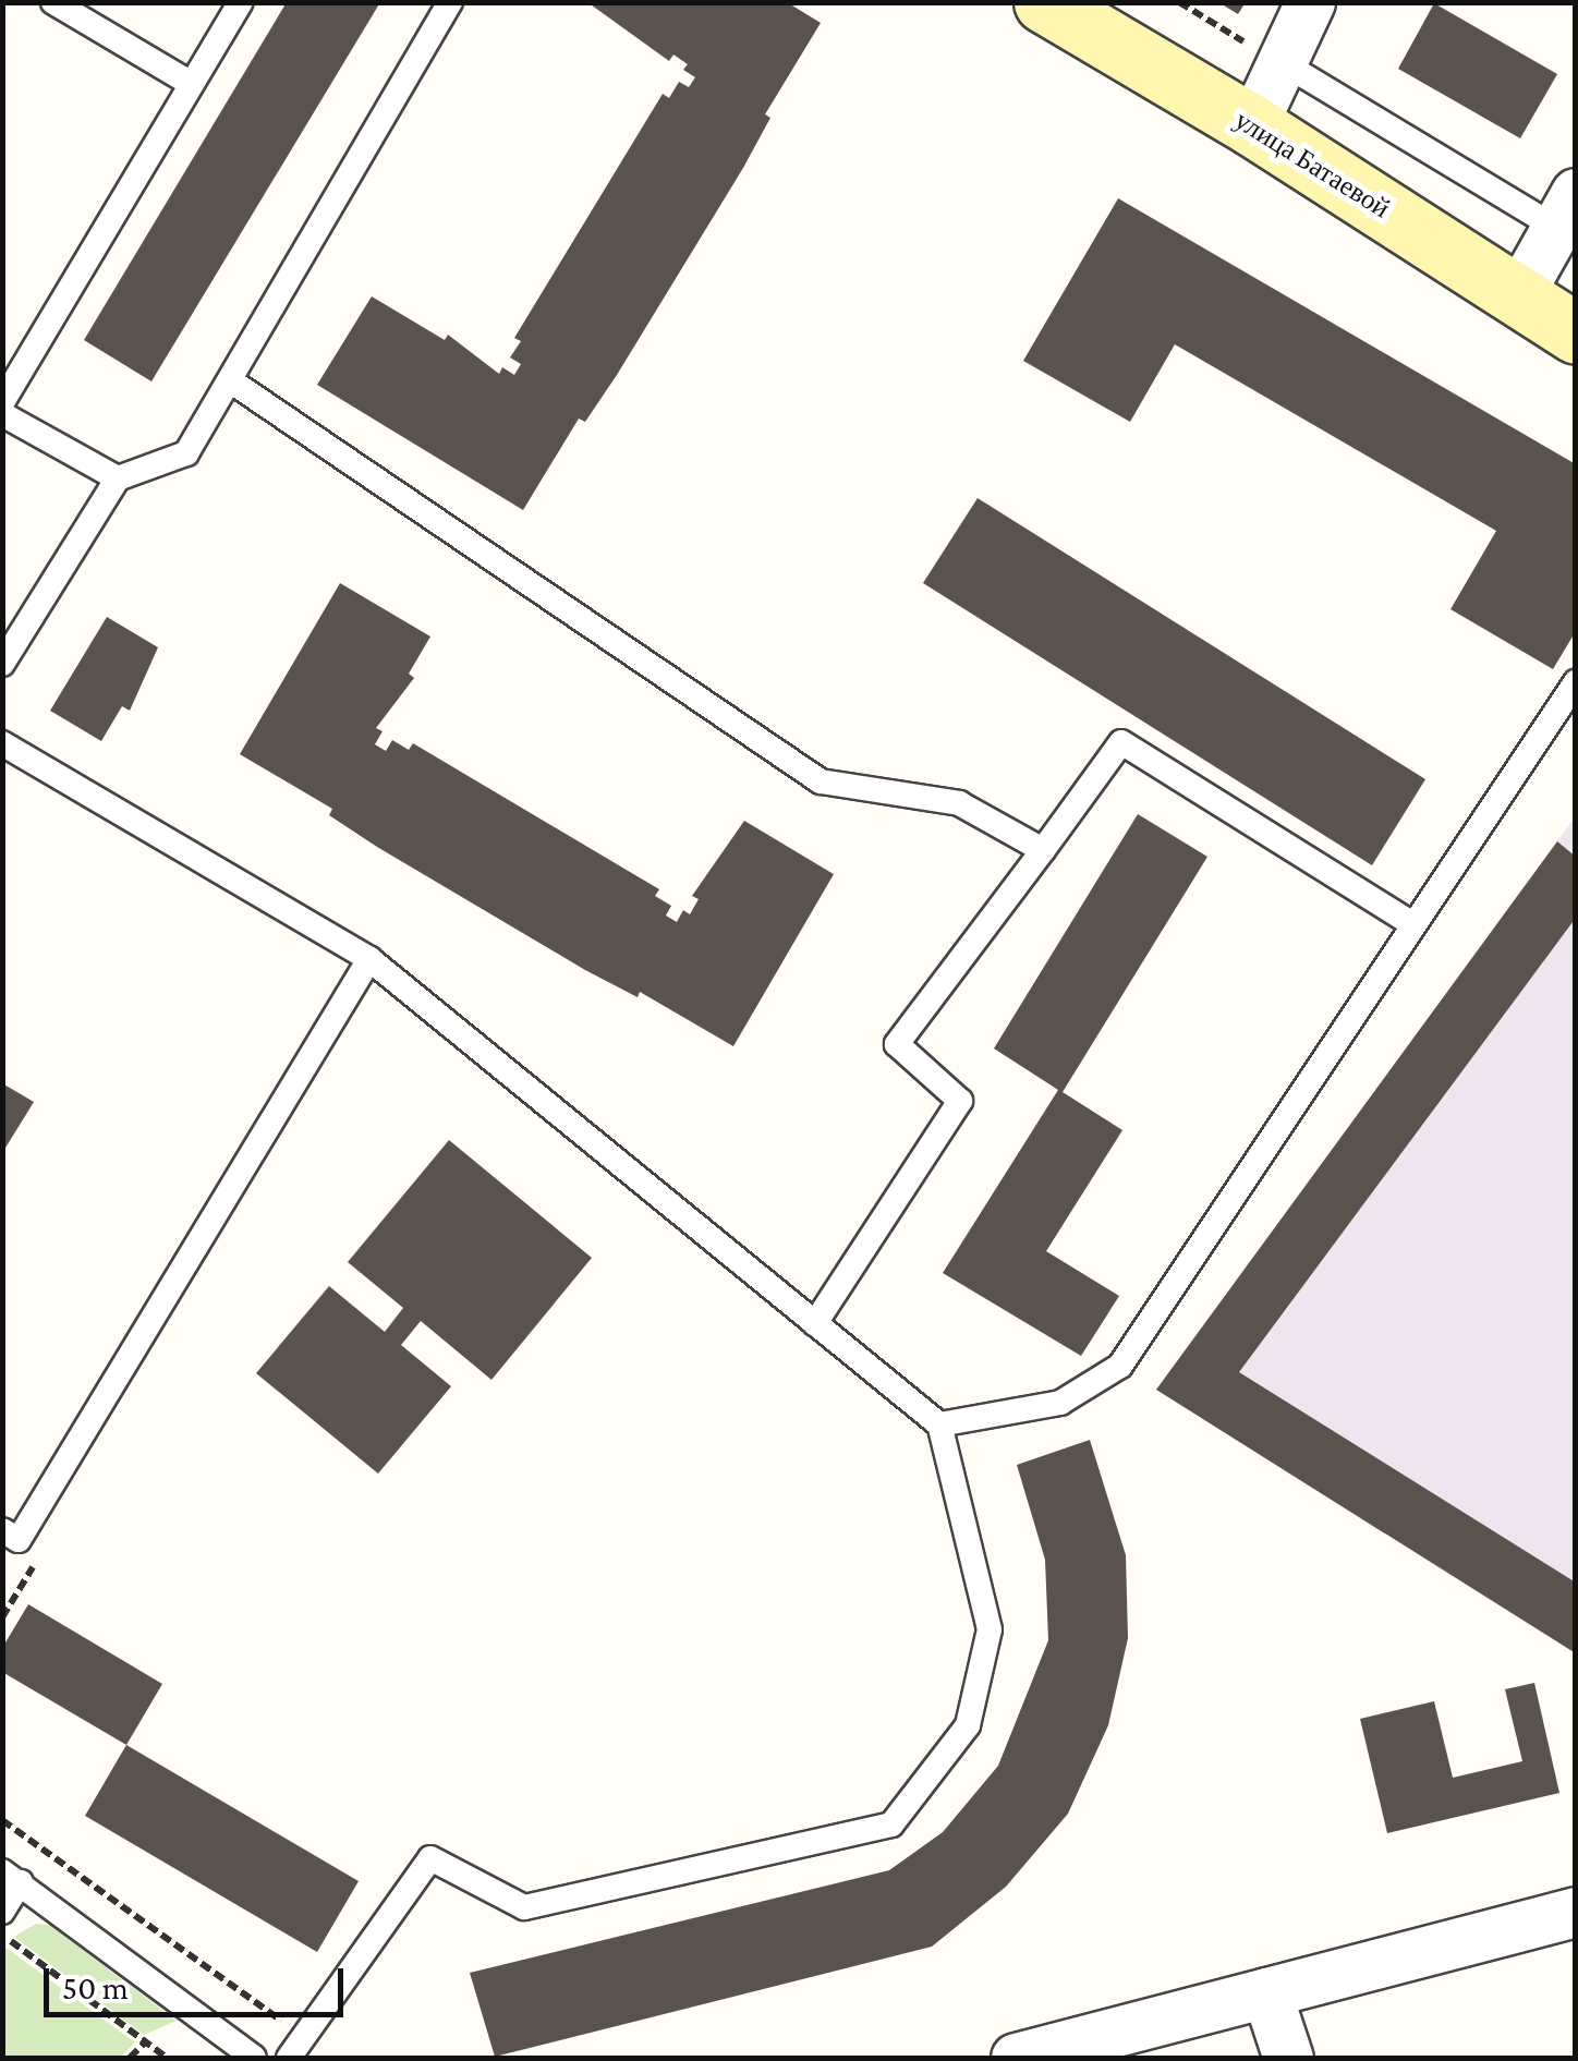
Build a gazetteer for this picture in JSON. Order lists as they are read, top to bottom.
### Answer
{
  "streets": {
    "main road": ["улица Батаевой"]
  },
  "scale_bar": "50 m"
}
